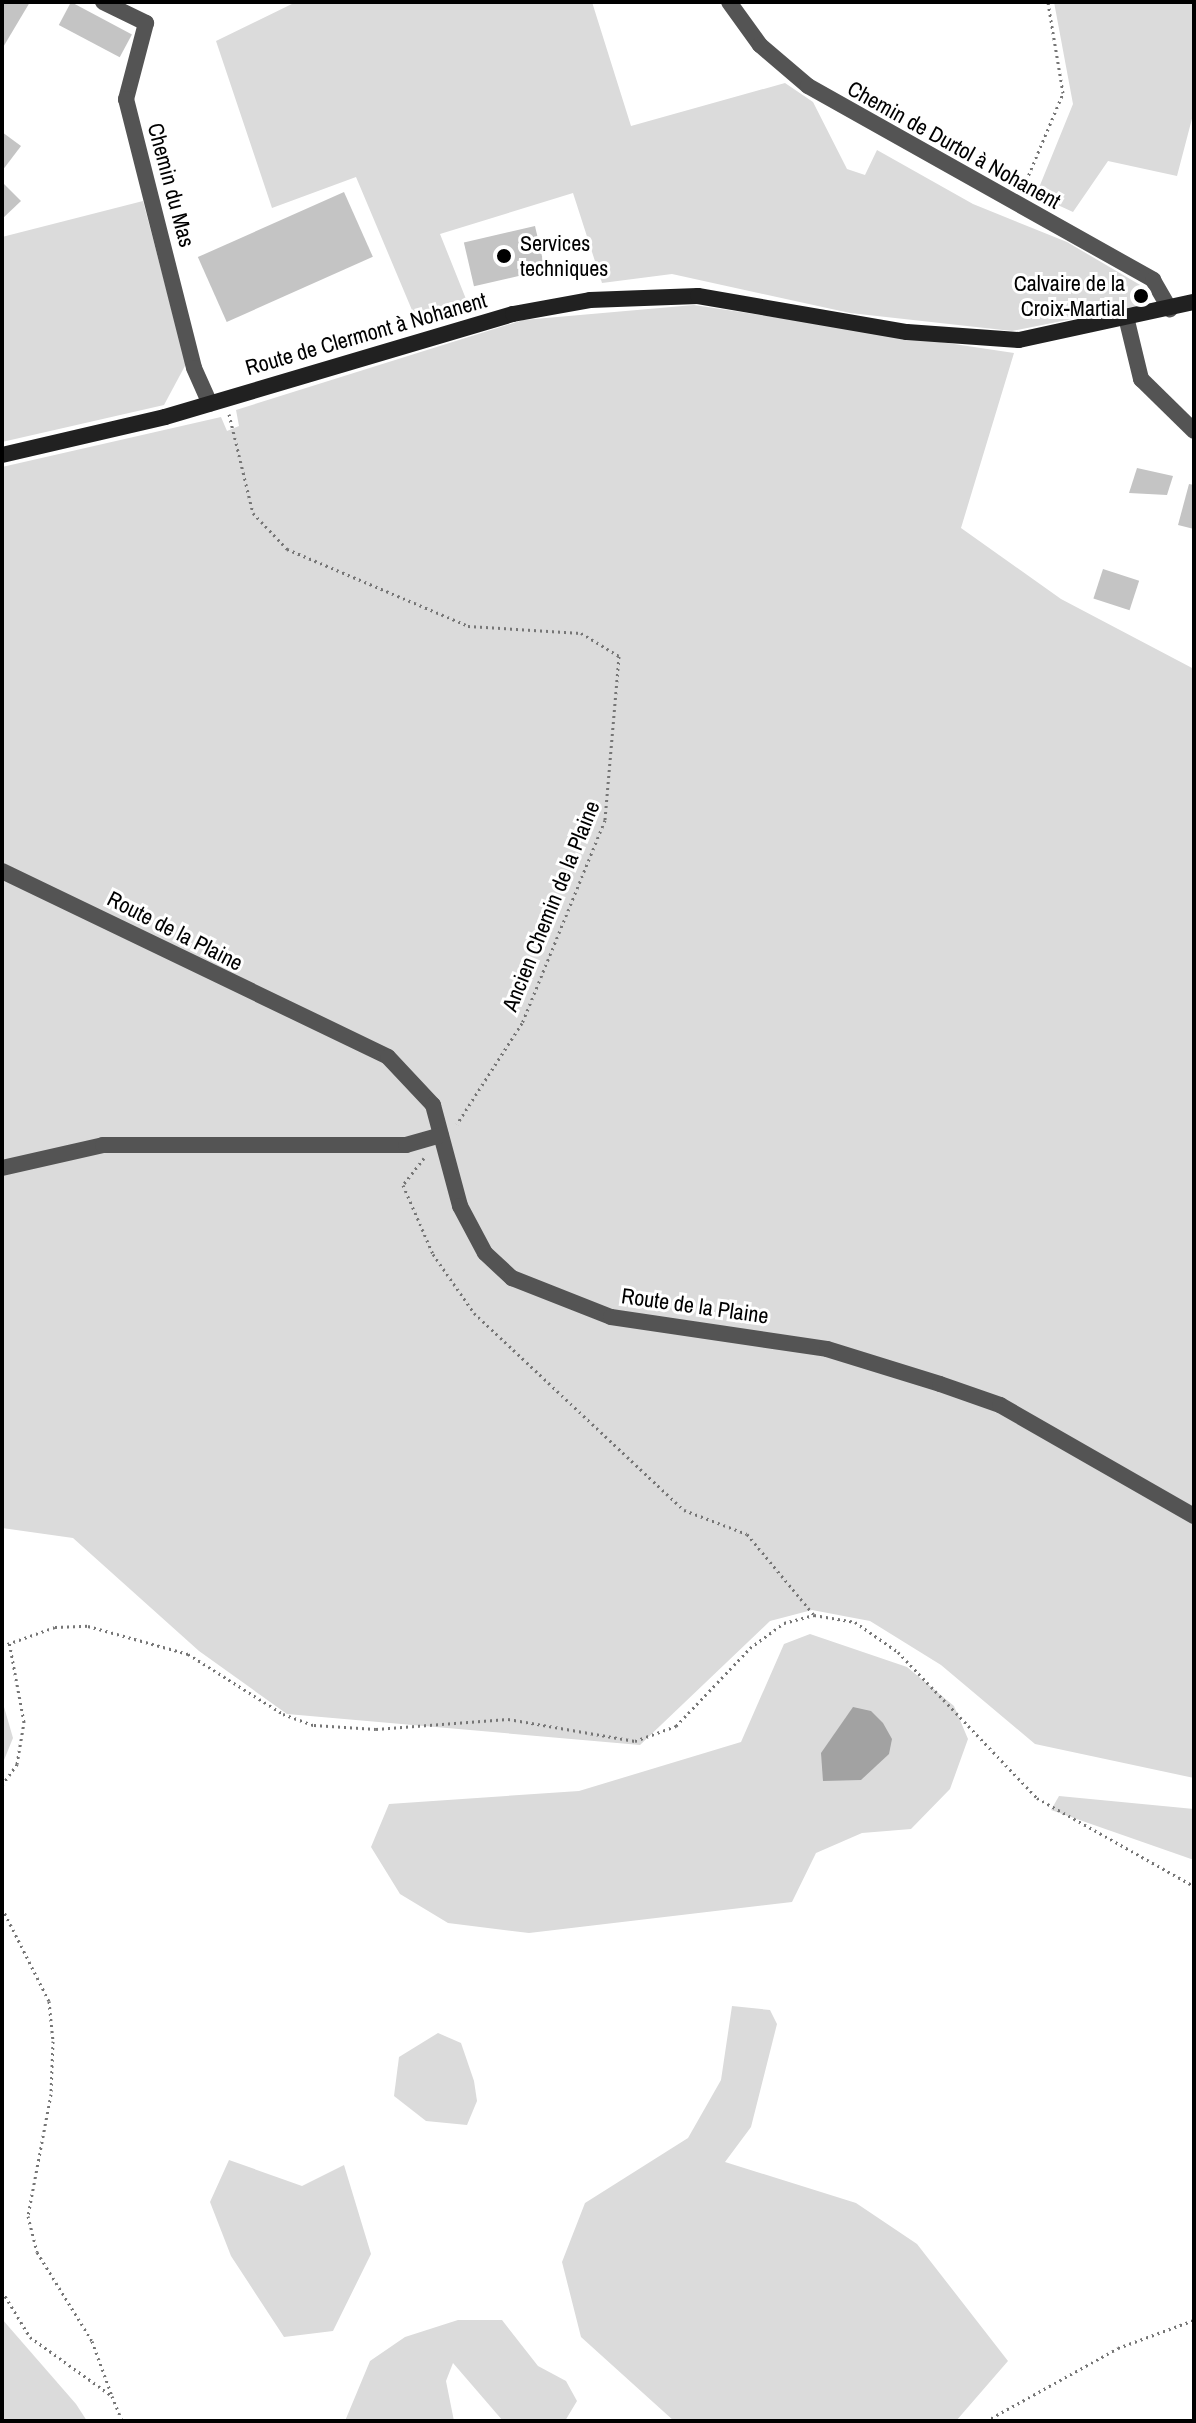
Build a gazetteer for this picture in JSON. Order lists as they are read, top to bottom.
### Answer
{
  "streets": {
    "street": [
      "Chemin de Durtol à Nohanent",
      "Chemin du Mas",
      "Route de Clermont à Nohanent",
      "Route de la Plaine"
    ],
    "path": ["Ancien Chemin de la Plaine"]
  },
  "crossings": [
    ["Chemin de Durtol à Nohanent", "Route de Clermont à Nohanent"],
    ["Chemin du Mas", "Route de Clermont à Nohanent"],
    ["Chemin du Mas", "Ancien Chemin de la Plaine"],
    ["Route de Clermont à Nohanent", "Ancien Chemin de la Plaine"],
    ["Ancien Chemin de la Plaine", "Route de la Plaine"]
  ],
  "places": ["Services techniques", "Calvaire de la Croix-Martial"]
}
